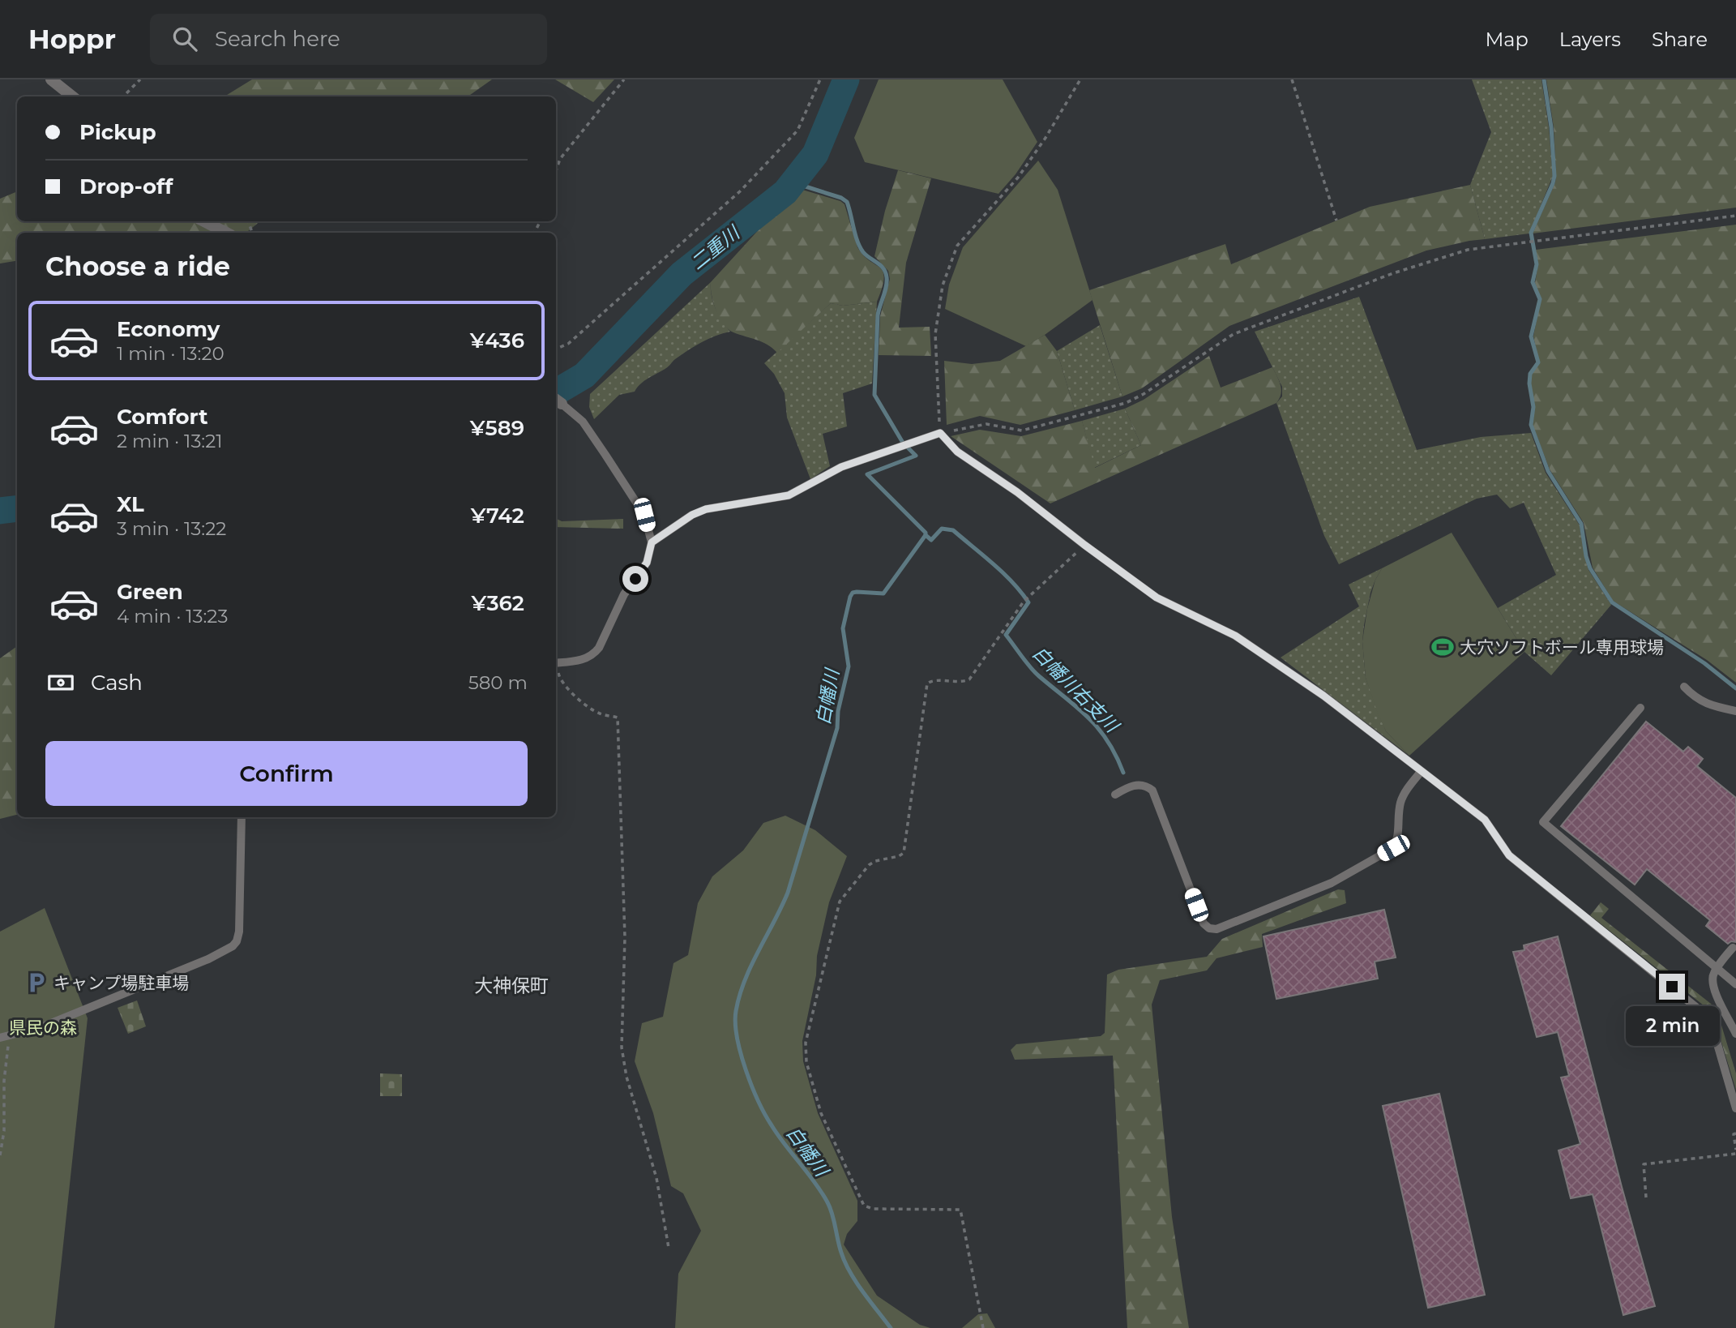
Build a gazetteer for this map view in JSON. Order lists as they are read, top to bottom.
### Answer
{
  "districts": ["大神保町"],
  "water": ["二重川", "白幡川右支川", "白幡川"],
  "parks": ["県民の森"],
  "places": {
    "sports": ["大穴ソフトボール専用球場"],
    "parking": ["キャンプ場駐車場"]
  },
  "page": {
    "header": "Hoppr",
    "search": "Search here",
    "nav": ["Map", "Layers", "Share"],
    "banner": ["Pickup", "Drop-off"],
    "heading": "Choose a ride",
    "list": [
      {
        "name": "Economy",
        "note": "1 min · 13:20",
        "value": "¥436"
      },
      {
        "name": "Comfort",
        "note": "2 min · 13:21",
        "value": "¥589"
      },
      {
        "name": "XL",
        "note": "3 min · 13:22",
        "value": "¥742"
      },
      {
        "name": "Green",
        "note": "4 min · 13:23",
        "value": "¥362"
      }
    ],
    "pay": ["Cash", "580 m"],
    "buttons": "Confirm",
    "bubble": "2 min"
  }
}
